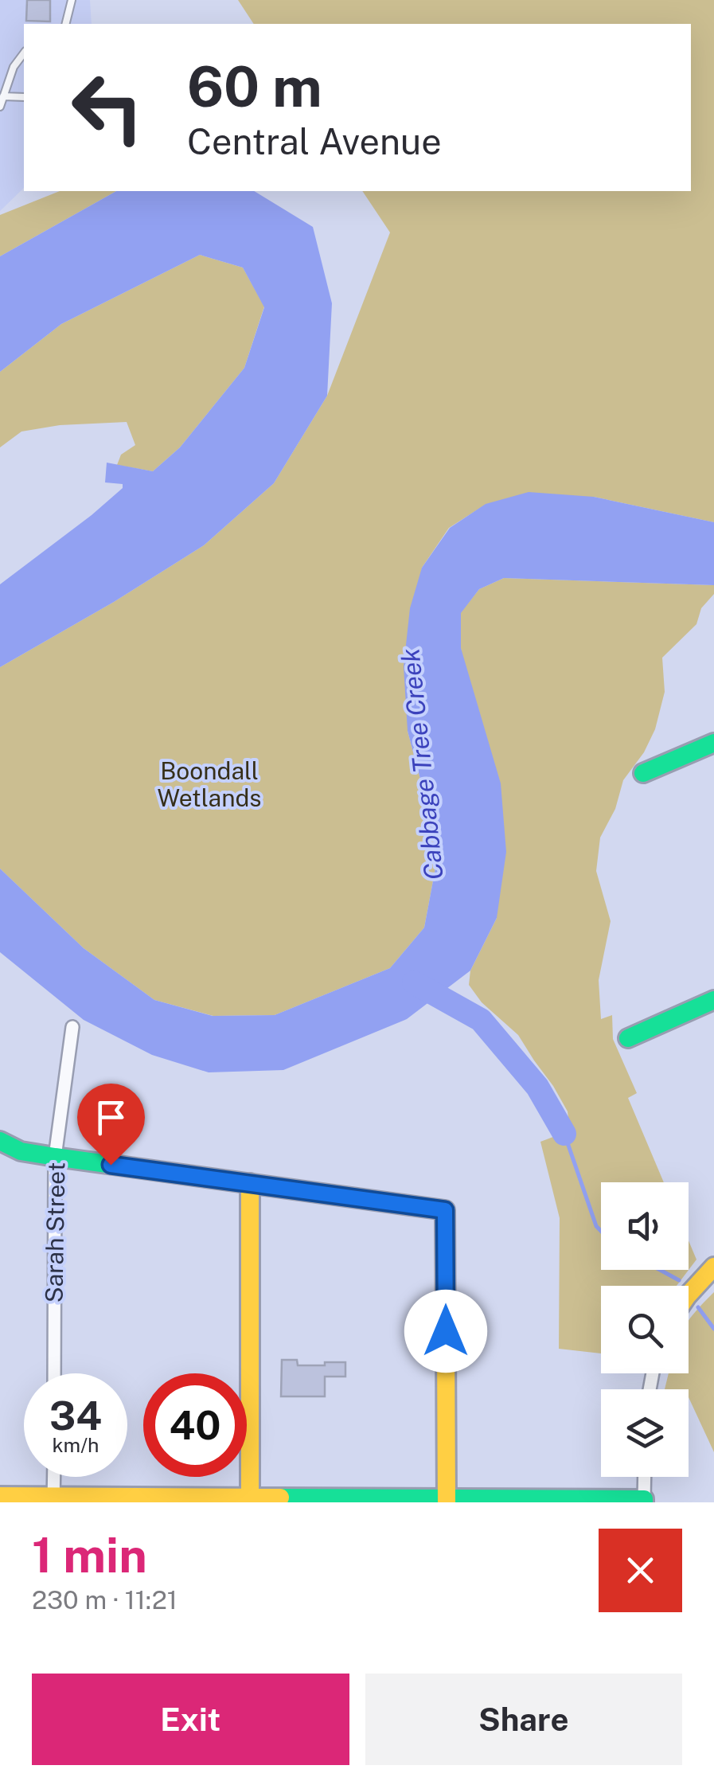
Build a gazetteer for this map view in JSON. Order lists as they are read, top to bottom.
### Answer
{
  "streets": {
    "street": ["Sarah Street"]
  },
  "water": ["Cabbage Tree Creek"],
  "parks": ["Boondall Wetlands"],
  "page": {
    "turn": ["60 m", "Central Avenue"],
    "speed": "34 km/h",
    "limit": "40",
    "heading": ["1 min", "230 m · 11:21"],
    "buttons": ["Exit", "Share"]
  }
}
